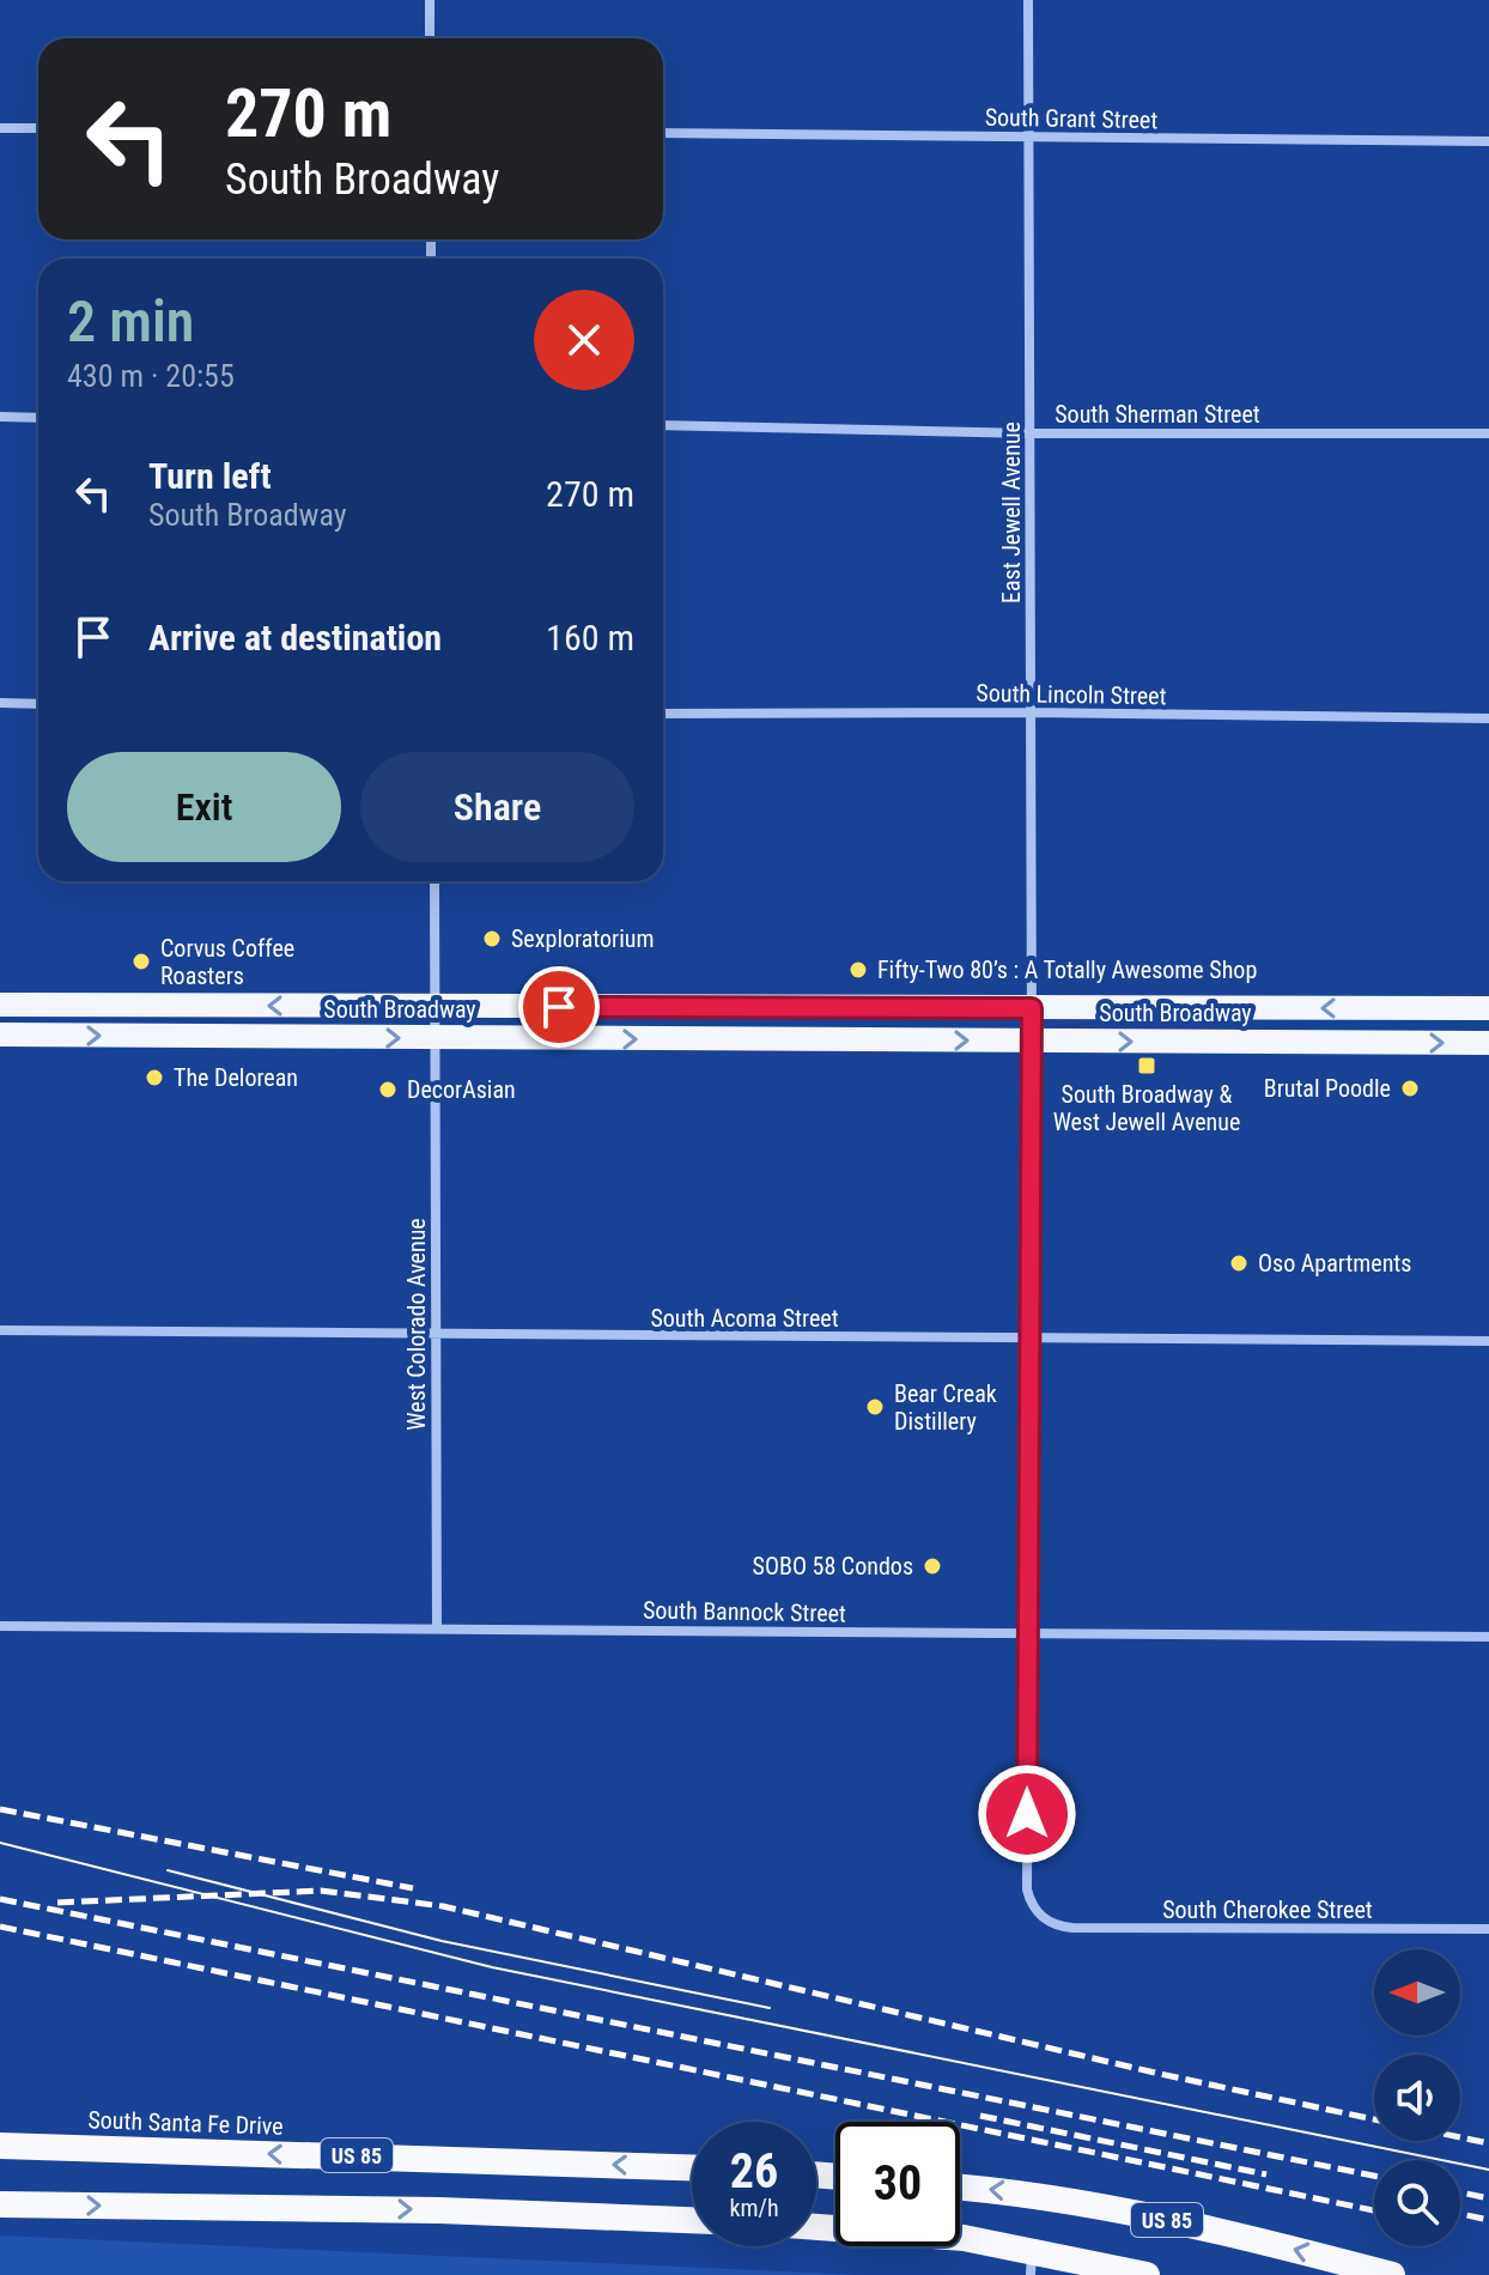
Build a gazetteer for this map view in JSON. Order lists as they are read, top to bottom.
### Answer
{
  "streets": {
    "highway": ["South Santa Fe Drive", "US 85"],
    "main road": ["South Broadway"],
    "street": [
      "South Grant Street",
      "South Sherman Street",
      "East Jewell Avenue",
      "South Lincoln Street",
      "South Acoma Street",
      "West Colorado Avenue",
      "South Bannock Street",
      "South Cherokee Street"
    ]
  },
  "crossings": [
    ["South Grant Street", "East Jewell Avenue"],
    ["South Sherman Street", "East Jewell Avenue"],
    ["East Jewell Avenue", "South Lincoln Street"],
    ["East Jewell Avenue", "South Broadway"],
    ["East Jewell Avenue", "South Acoma Street"],
    ["East Jewell Avenue", "South Bannock Street"],
    ["East Jewell Avenue", "South Cherokee Street"],
    ["South Broadway", "West Colorado Avenue"],
    ["South Acoma Street", "West Colorado Avenue"],
    ["West Colorado Avenue", "South Bannock Street"]
  ],
  "places": {
    "other": [
      "Sexploratorium",
      "Corvus Coffee Roasters",
      "Fifty-Two 80’s : A Totally Awesome Shop",
      "The Delorean",
      "Brutal Poodle",
      "DecorAsian",
      "Oso Apartments",
      "Bear Creak Distillery",
      "SOBO 58 Condos"
    ],
    "transit": ["South Broadway & West Jewell Avenue"]
  },
  "north": "left",
  "page": {
    "turn": ["270 m", "South Broadway"],
    "heading": ["2 min", "430 m · 20:55"],
    "list": [
      {
        "name": "Turn left",
        "note": "South Broadway",
        "value": "270 m"
      },
      {
        "name": "Arrive at destination",
        "value": "160 m"
      }
    ],
    "buttons": ["Exit", "Share"],
    "speed": "26 km/h",
    "limit": "30"
  }
}
